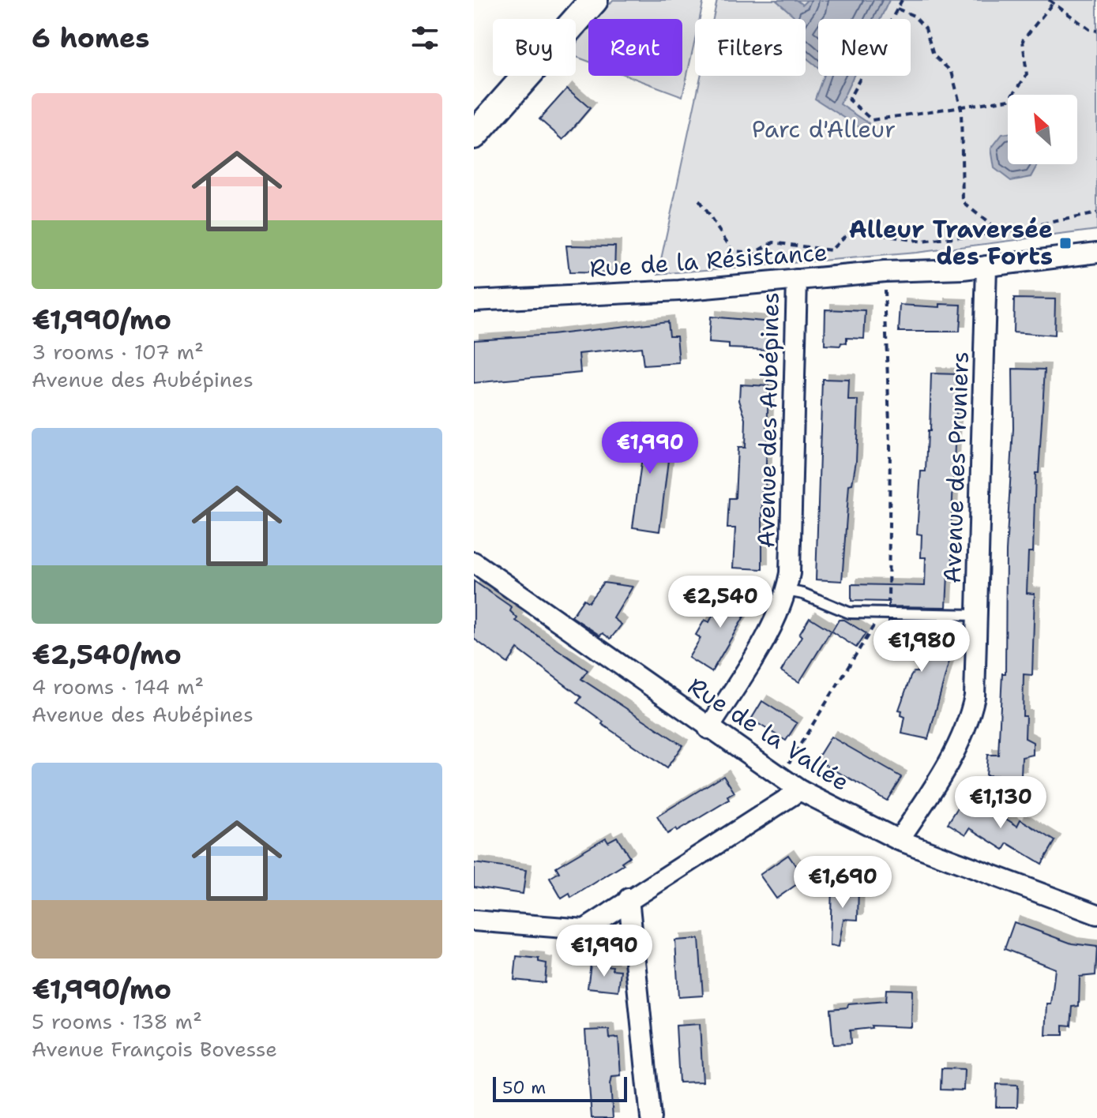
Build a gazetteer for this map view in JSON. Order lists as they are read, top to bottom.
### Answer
{
  "streets": {
    "street": [
      "Rue de la Résistance",
      "Avenue des Aubépines",
      "Avenue des Pruniers",
      "Rue de la Vallée"
    ]
  },
  "crossings": [
    ["Rue de la Résistance", "Avenue des Aubépines"],
    ["Rue de la Résistance", "Avenue des Pruniers"],
    ["Avenue des Aubépines", "Rue de la Vallée"],
    ["Avenue des Pruniers", "Rue de la Vallée"]
  ],
  "parks": ["Parc d'Alleur"],
  "places": {
    "transit": ["Alleur Traversée des Forts"]
  },
  "scale_bar": "50 m",
  "north": "top left",
  "page": {
    "heading": "6 homes",
    "chip": [
      "Buy",
      "Rent",
      "Filters",
      "New"
    ],
    "list": [
      {
        "name": "€1,990/mo",
        "note": "3 rooms · 107 m² · Avenue des Aubépines"
      },
      {
        "name": "€2,540/mo",
        "note": "4 rooms · 144 m² · Avenue des Aubépines"
      },
      {
        "name": "€1,990/mo",
        "note": "5 rooms · 138 m² · Avenue François Bovesse"
      }
    ],
    "price": [
      "€1,990",
      "€2,540",
      "€1,980",
      "€1,130",
      "€1,690",
      "€1,990"
    ],
    "scale": "50 m"
  }
}
